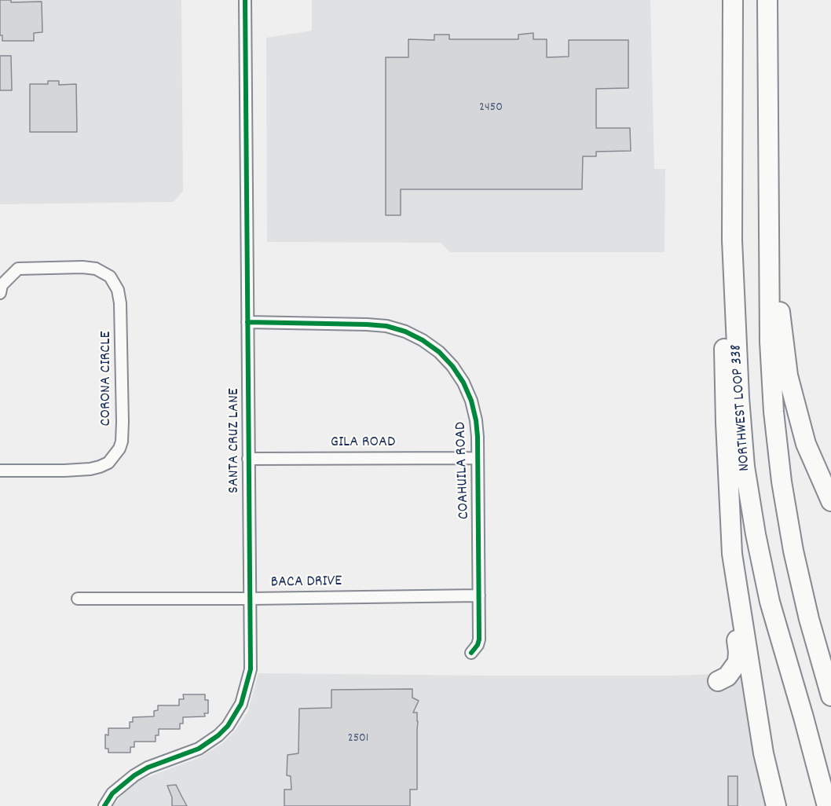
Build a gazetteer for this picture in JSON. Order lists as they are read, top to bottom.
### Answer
{
  "streets": {
    "highway": ["NORTHWEST LOOP 338"],
    "street": [
      "CORONA CIRCLE",
      "SANTA CRUZ LANE",
      "GILA ROAD",
      "COAHUILA ROAD",
      "BACA DRIVE"
    ]
  },
  "crossings": [
    ["SANTA CRUZ LANE", "GILA ROAD"],
    ["SANTA CRUZ LANE", "COAHUILA ROAD"],
    ["SANTA CRUZ LANE", "BACA DRIVE"],
    ["GILA ROAD", "COAHUILA ROAD"],
    ["COAHUILA ROAD", "BACA DRIVE"]
  ],
  "house_numbers": ["2450", "2501"]
}
